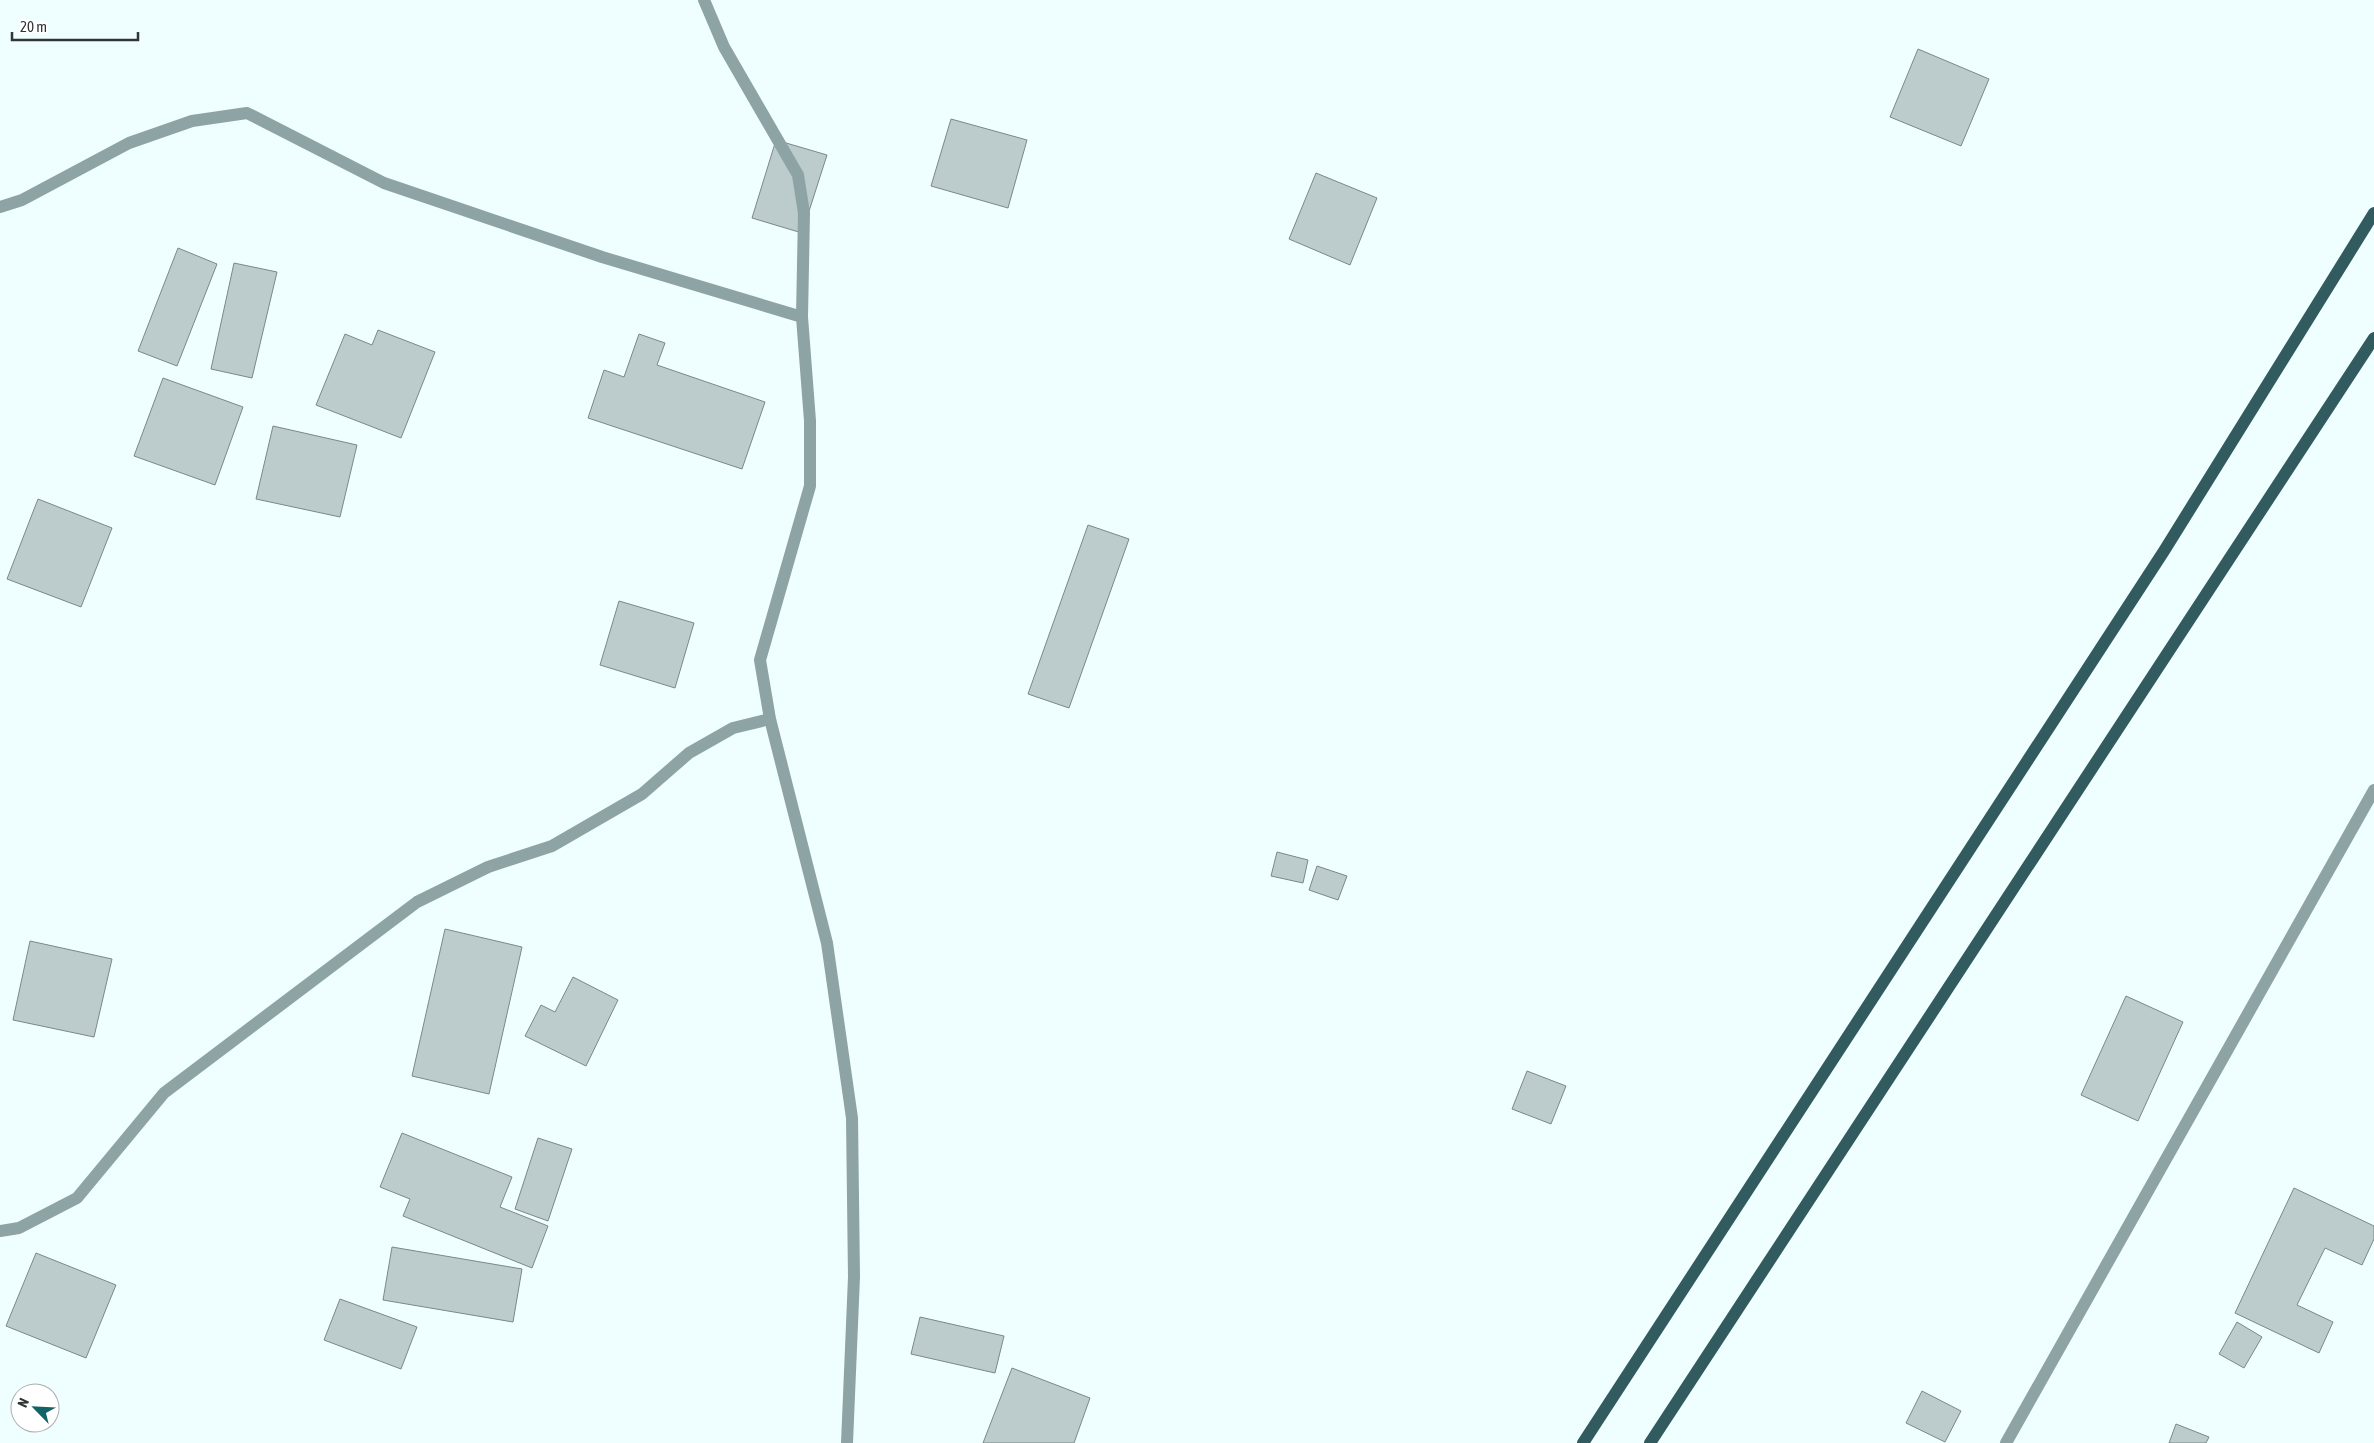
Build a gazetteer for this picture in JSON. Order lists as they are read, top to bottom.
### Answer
{
  "scale_bar": "20 m",
  "north": "top left"
}
